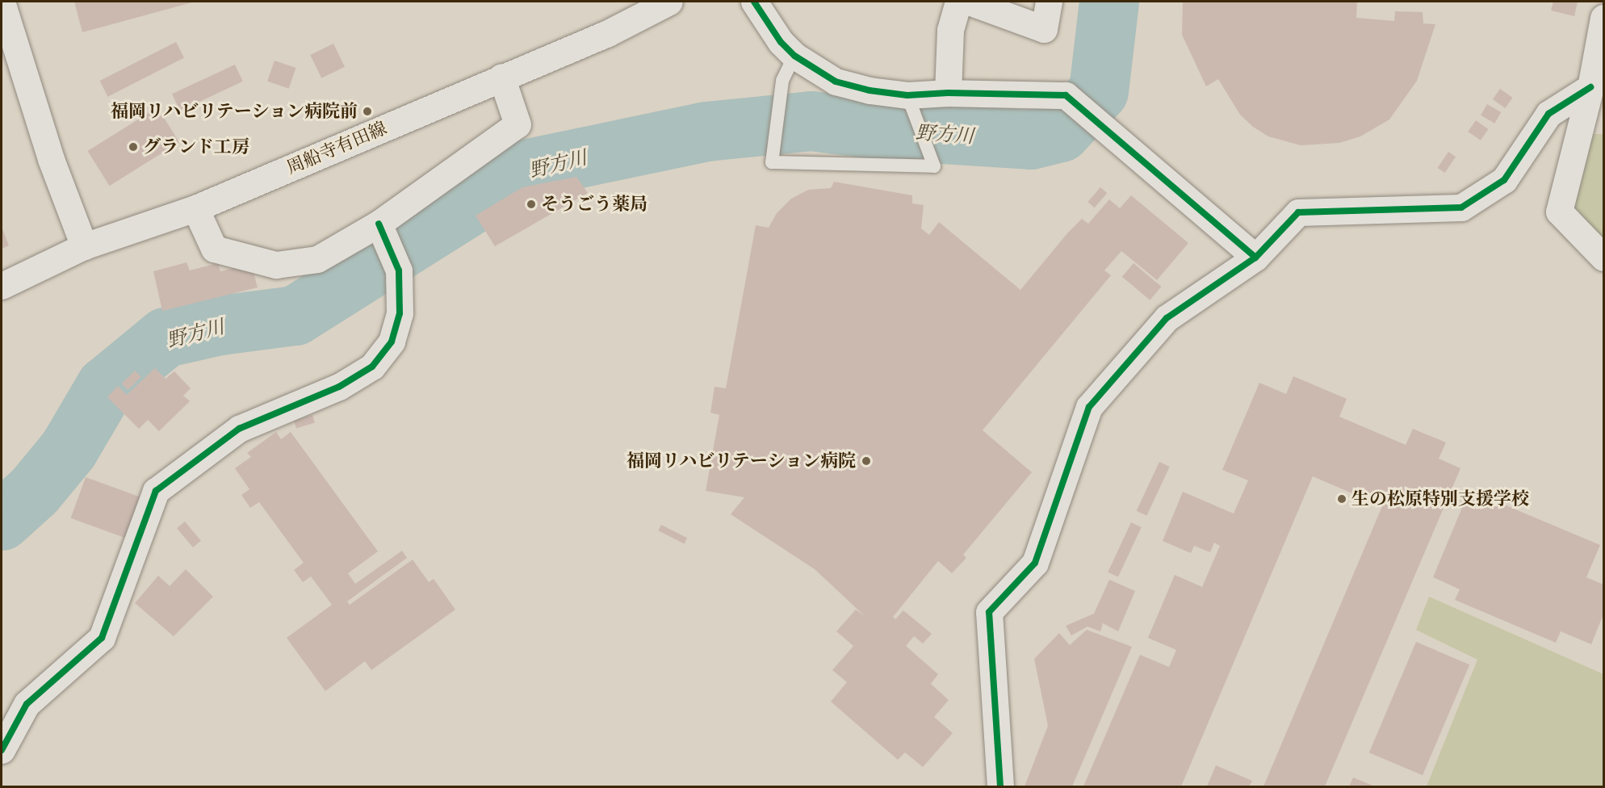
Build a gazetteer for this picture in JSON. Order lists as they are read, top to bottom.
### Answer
{
  "streets": {
    "street": ["周船寺有田線"]
  },
  "water": ["野方川"],
  "places": [
    "福岡リハビリテーション病院前",
    "グランド工房",
    "そうごう薬局",
    "福岡リハビリテーション病院",
    "生の松原特別支援学校"
  ]
}
